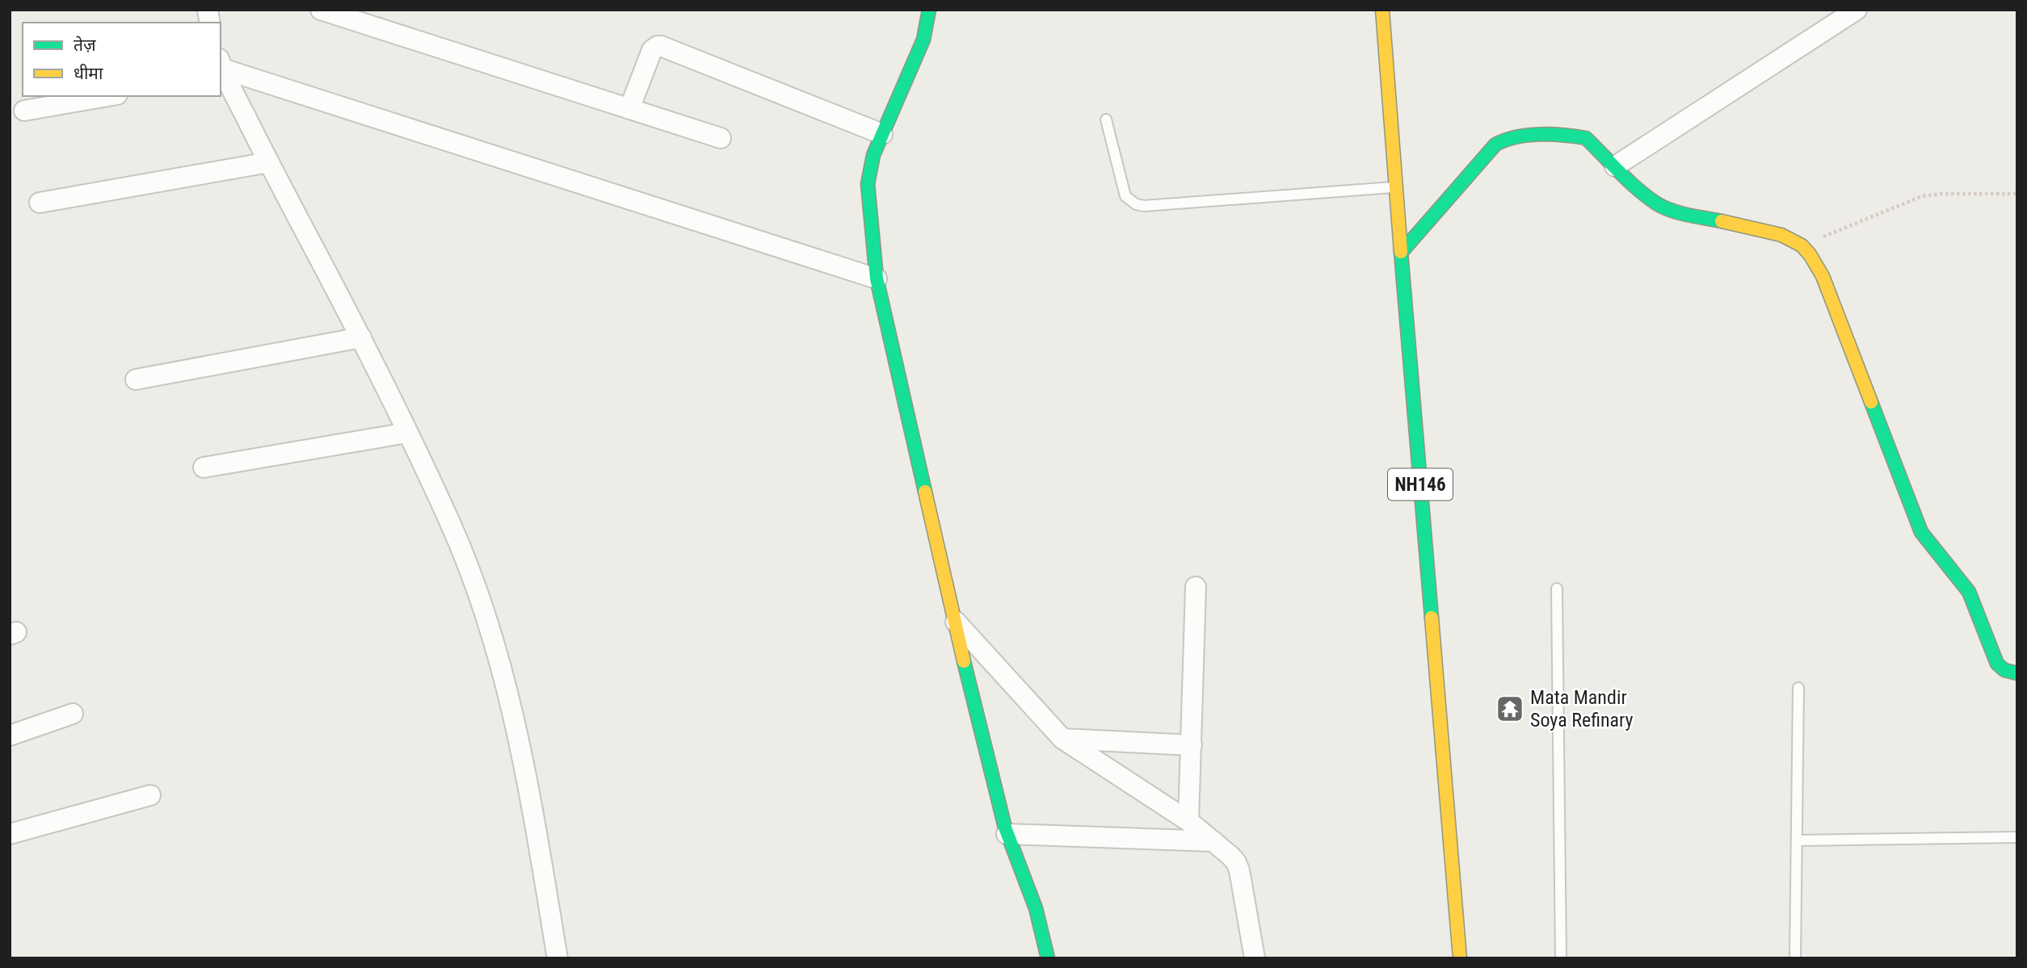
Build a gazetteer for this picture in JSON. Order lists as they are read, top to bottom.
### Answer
{
  "streets": {
    "main road": ["NH146"]
  },
  "places": {
    "temple": ["Mata Mandir Soya Refinary"]
  },
  "legend": ["तेज़", "धीमा"]
}
